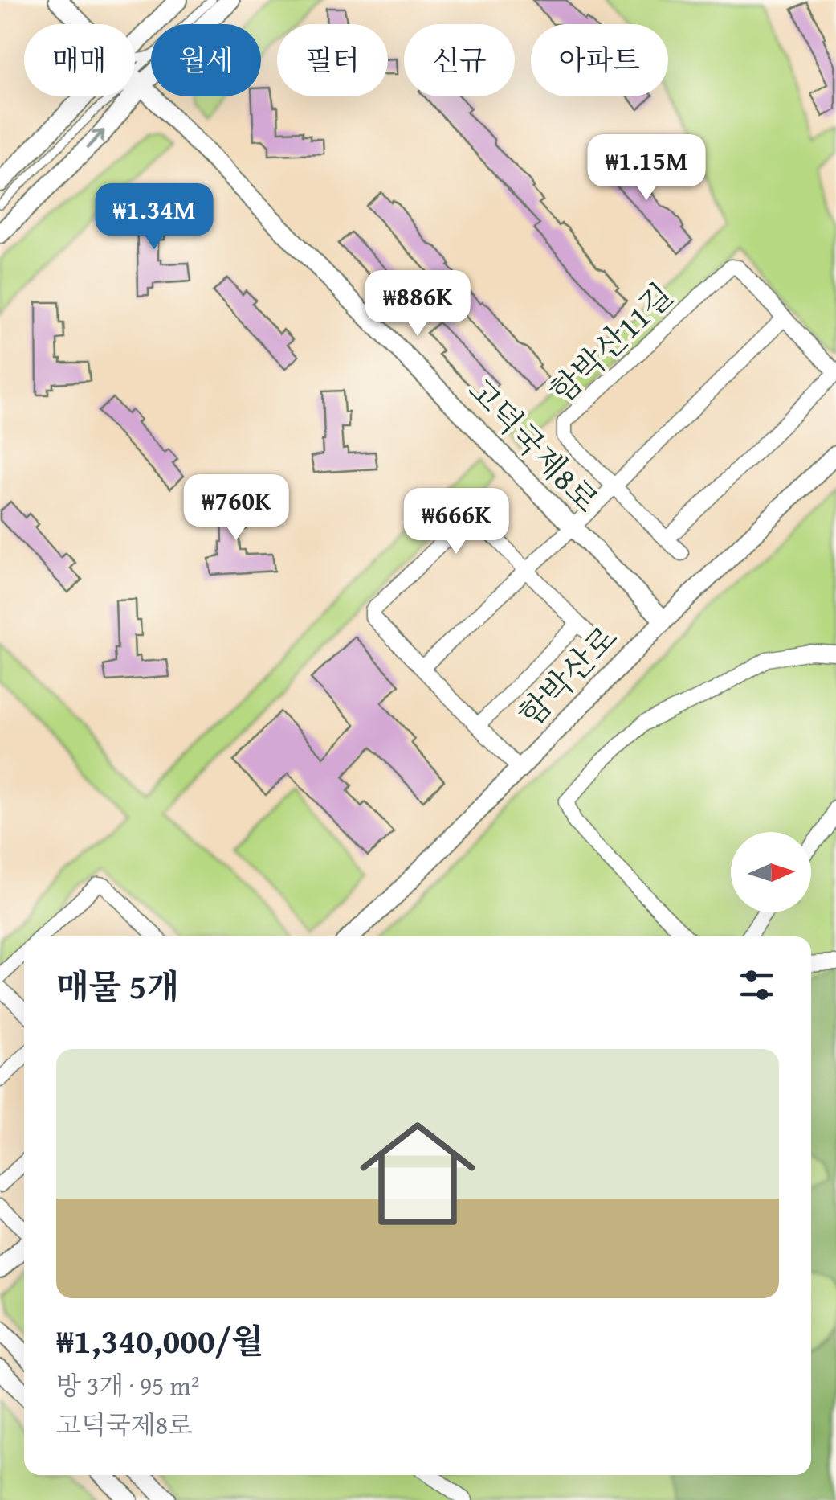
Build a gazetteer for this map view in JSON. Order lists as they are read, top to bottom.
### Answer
{
  "streets": {
    "street": ["함박산11길", "고덕국제8로", "함박산로"]
  },
  "crossings": [
    ["고덕국제8로", "함박산로"]
  ],
  "north": "right",
  "page": {
    "chip": [
      "매매",
      "월세",
      "필터",
      "신규",
      "아파트"
    ],
    "price": [
      "₩1.15M",
      "₩1.34M",
      "₩886K",
      "₩760K",
      "₩666K"
    ],
    "heading": "매물 5개",
    "list": [
      {
        "name": "₩1,340,000/월",
        "note": "방 3개 · 95 m² · 고덕국제8로"
      }
    ]
  }
}
